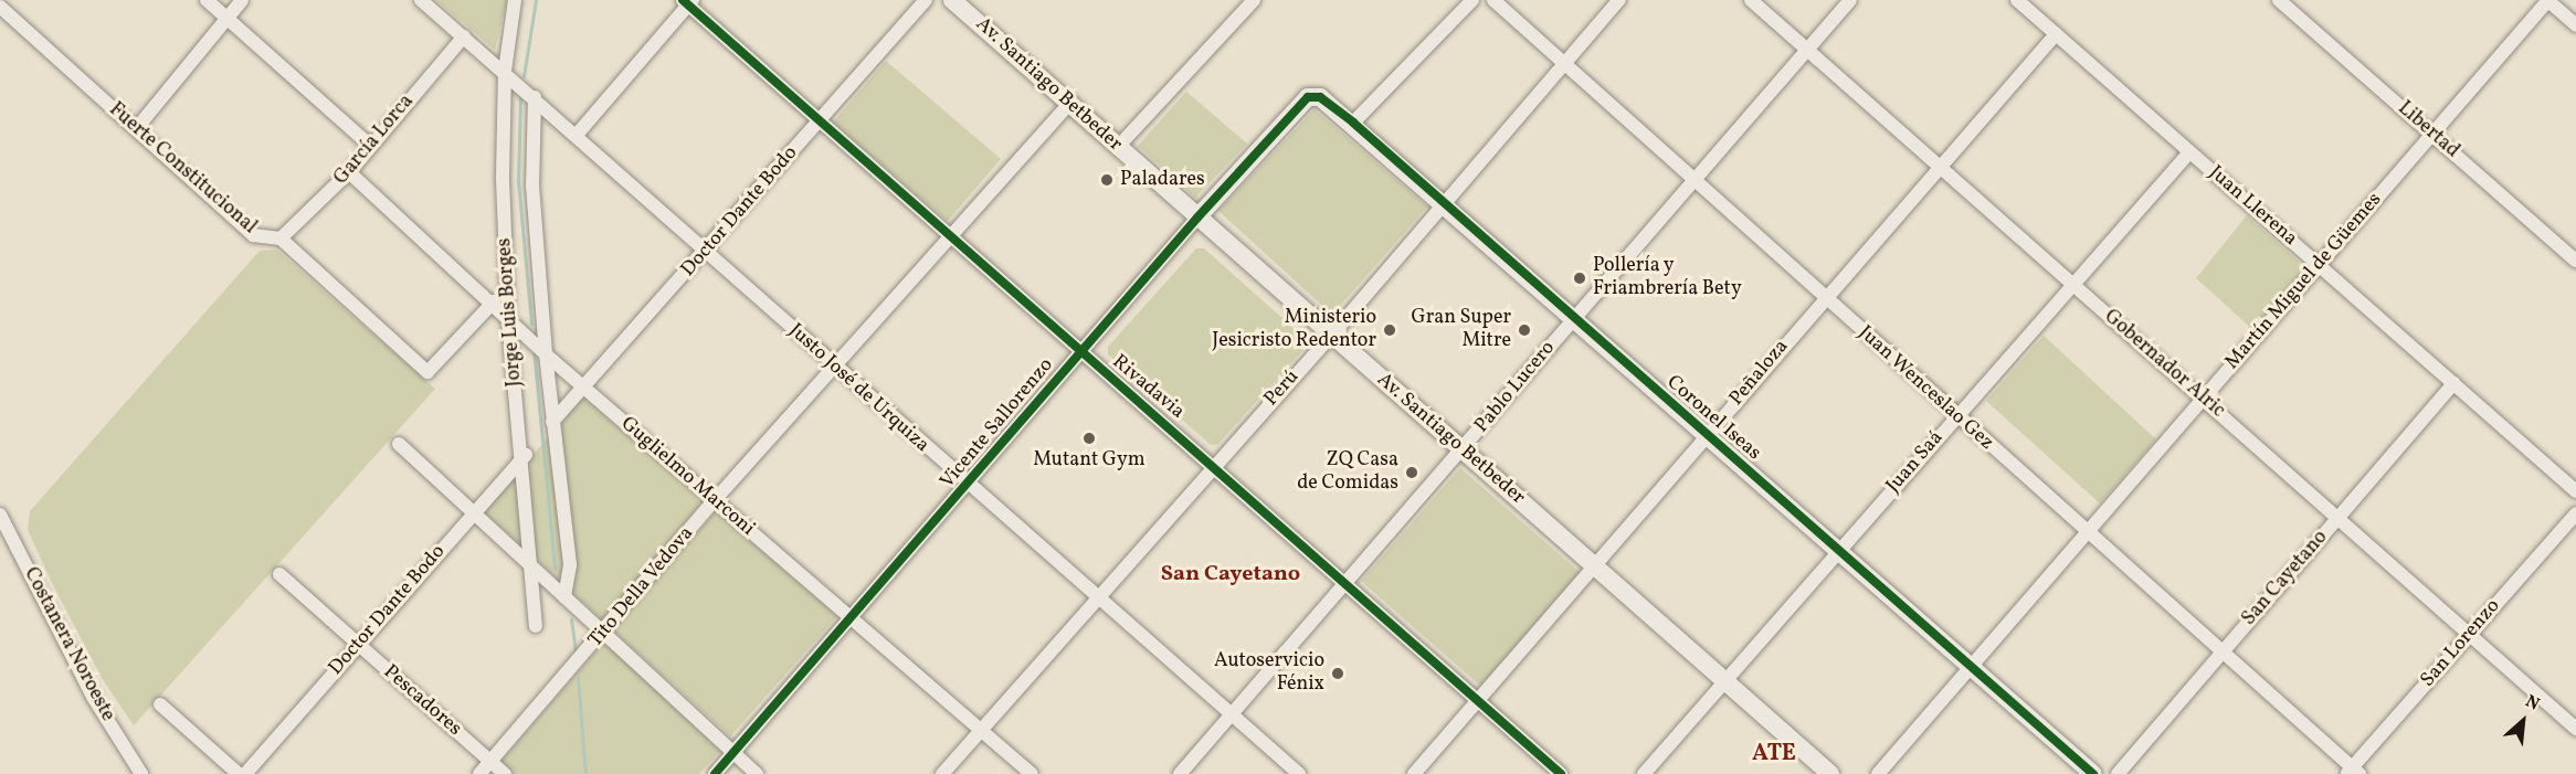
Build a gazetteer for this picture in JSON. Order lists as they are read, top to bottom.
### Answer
{
  "streets": {
    "street": [
      "Av. Santiago Betbeder",
      "Libertad",
      "García Lorca",
      "Fuerte Constitucional",
      "Juan Llerena",
      "Doctor Dante Bodo",
      "Martín Miguel de Güemes",
      "Jorge Luis Borges",
      "Gobernador Alric",
      "Peñaloza",
      "Rivadavia",
      "Pablo Lucero",
      "Justo José de Urquiza",
      "Perú",
      "Juan Wenceslao Gez",
      "Coronel Iseas",
      "Vicente Sallorenzo",
      "Juan Saá",
      "Guglielmo Marconi",
      "San Cayetano",
      "Tito Della Vedova",
      "San Lorenzo",
      "Costanera Noroeste",
      "Pescadores"
    ]
  },
  "crossings": [
    ["Av. Santiago Betbeder", "Peñaloza"],
    ["Av. Santiago Betbeder", "Pablo Lucero"],
    ["Av. Santiago Betbeder", "Perú"],
    ["Av. Santiago Betbeder", "Vicente Sallorenzo"],
    ["Av. Santiago Betbeder", "Juan Saá"],
    ["Av. Santiago Betbeder", "Tito Della Vedova"],
    ["Libertad", "Martín Miguel de Güemes"],
    ["García Lorca", "Fuerte Constitucional"],
    ["García Lorca", "Justo José de Urquiza"],
    ["García Lorca", "Guglielmo Marconi"],
    ["Fuerte Constitucional", "Guglielmo Marconi"],
    ["Juan Llerena", "Martín Miguel de Güemes"],
    ["Juan Llerena", "Peñaloza"],
    ["Juan Llerena", "Juan Saá"],
    ["Juan Llerena", "San Cayetano"],
    ["Doctor Dante Bodo", "Jorge Luis Borges"],
    ["Doctor Dante Bodo", "Rivadavia"],
    ["Doctor Dante Bodo", "Justo José de Urquiza"],
    ["Doctor Dante Bodo", "Guglielmo Marconi"],
    ["Doctor Dante Bodo", "Pescadores"],
    ["Martín Miguel de Güemes", "Gobernador Alric"],
    ["Martín Miguel de Güemes", "Juan Wenceslao Gez"],
    ["Martín Miguel de Güemes", "Coronel Iseas"],
    ["Jorge Luis Borges", "Justo José de Urquiza"],
    ["Jorge Luis Borges", "Guglielmo Marconi"],
    ["Gobernador Alric", "Peñaloza"],
    ["Gobernador Alric", "Pablo Lucero"],
    ["Gobernador Alric", "Juan Saá"],
    ["Gobernador Alric", "San Cayetano"],
    ["Gobernador Alric", "San Lorenzo"],
    ["Peñaloza", "Rivadavia"],
    ["Peñaloza", "Juan Wenceslao Gez"],
    ["Peñaloza", "Coronel Iseas"],
    ["Rivadavia", "Pablo Lucero"],
    ["Rivadavia", "Perú"],
    ["Rivadavia", "Vicente Sallorenzo"],
    ["Rivadavia", "Tito Della Vedova"],
    ["Pablo Lucero", "Justo José de Urquiza"],
    ["Pablo Lucero", "Juan Wenceslao Gez"],
    ["Pablo Lucero", "Coronel Iseas"],
    ["Justo José de Urquiza", "Perú"],
    ["Justo José de Urquiza", "Vicente Sallorenzo"],
    ["Justo José de Urquiza", "Tito Della Vedova"],
    ["Perú", "Juan Wenceslao Gez"],
    ["Perú", "Coronel Iseas"],
    ["Perú", "Guglielmo Marconi"],
    ["Juan Wenceslao Gez", "Juan Saá"],
    ["Juan Wenceslao Gez", "San Cayetano"],
    ["Juan Wenceslao Gez", "San Lorenzo"],
    ["Coronel Iseas", "Vicente Sallorenzo"],
    ["Coronel Iseas", "Juan Saá"],
    ["Vicente Sallorenzo", "Guglielmo Marconi"],
    ["Guglielmo Marconi", "Tito Della Vedova"],
    ["Tito Della Vedova", "Pescadores"]
  ],
  "districts": ["San Cayetano", "ATE"],
  "places": [
    "Paladares",
    "Pollería y Friambrería Bety",
    "Ministerio Jesicristo Redentor",
    "Gran Super Mitre",
    "Mutant Gym",
    "ZQ Casa de Comidas",
    "Autoservicio Fénix"
  ],
  "north": "top right"
}
